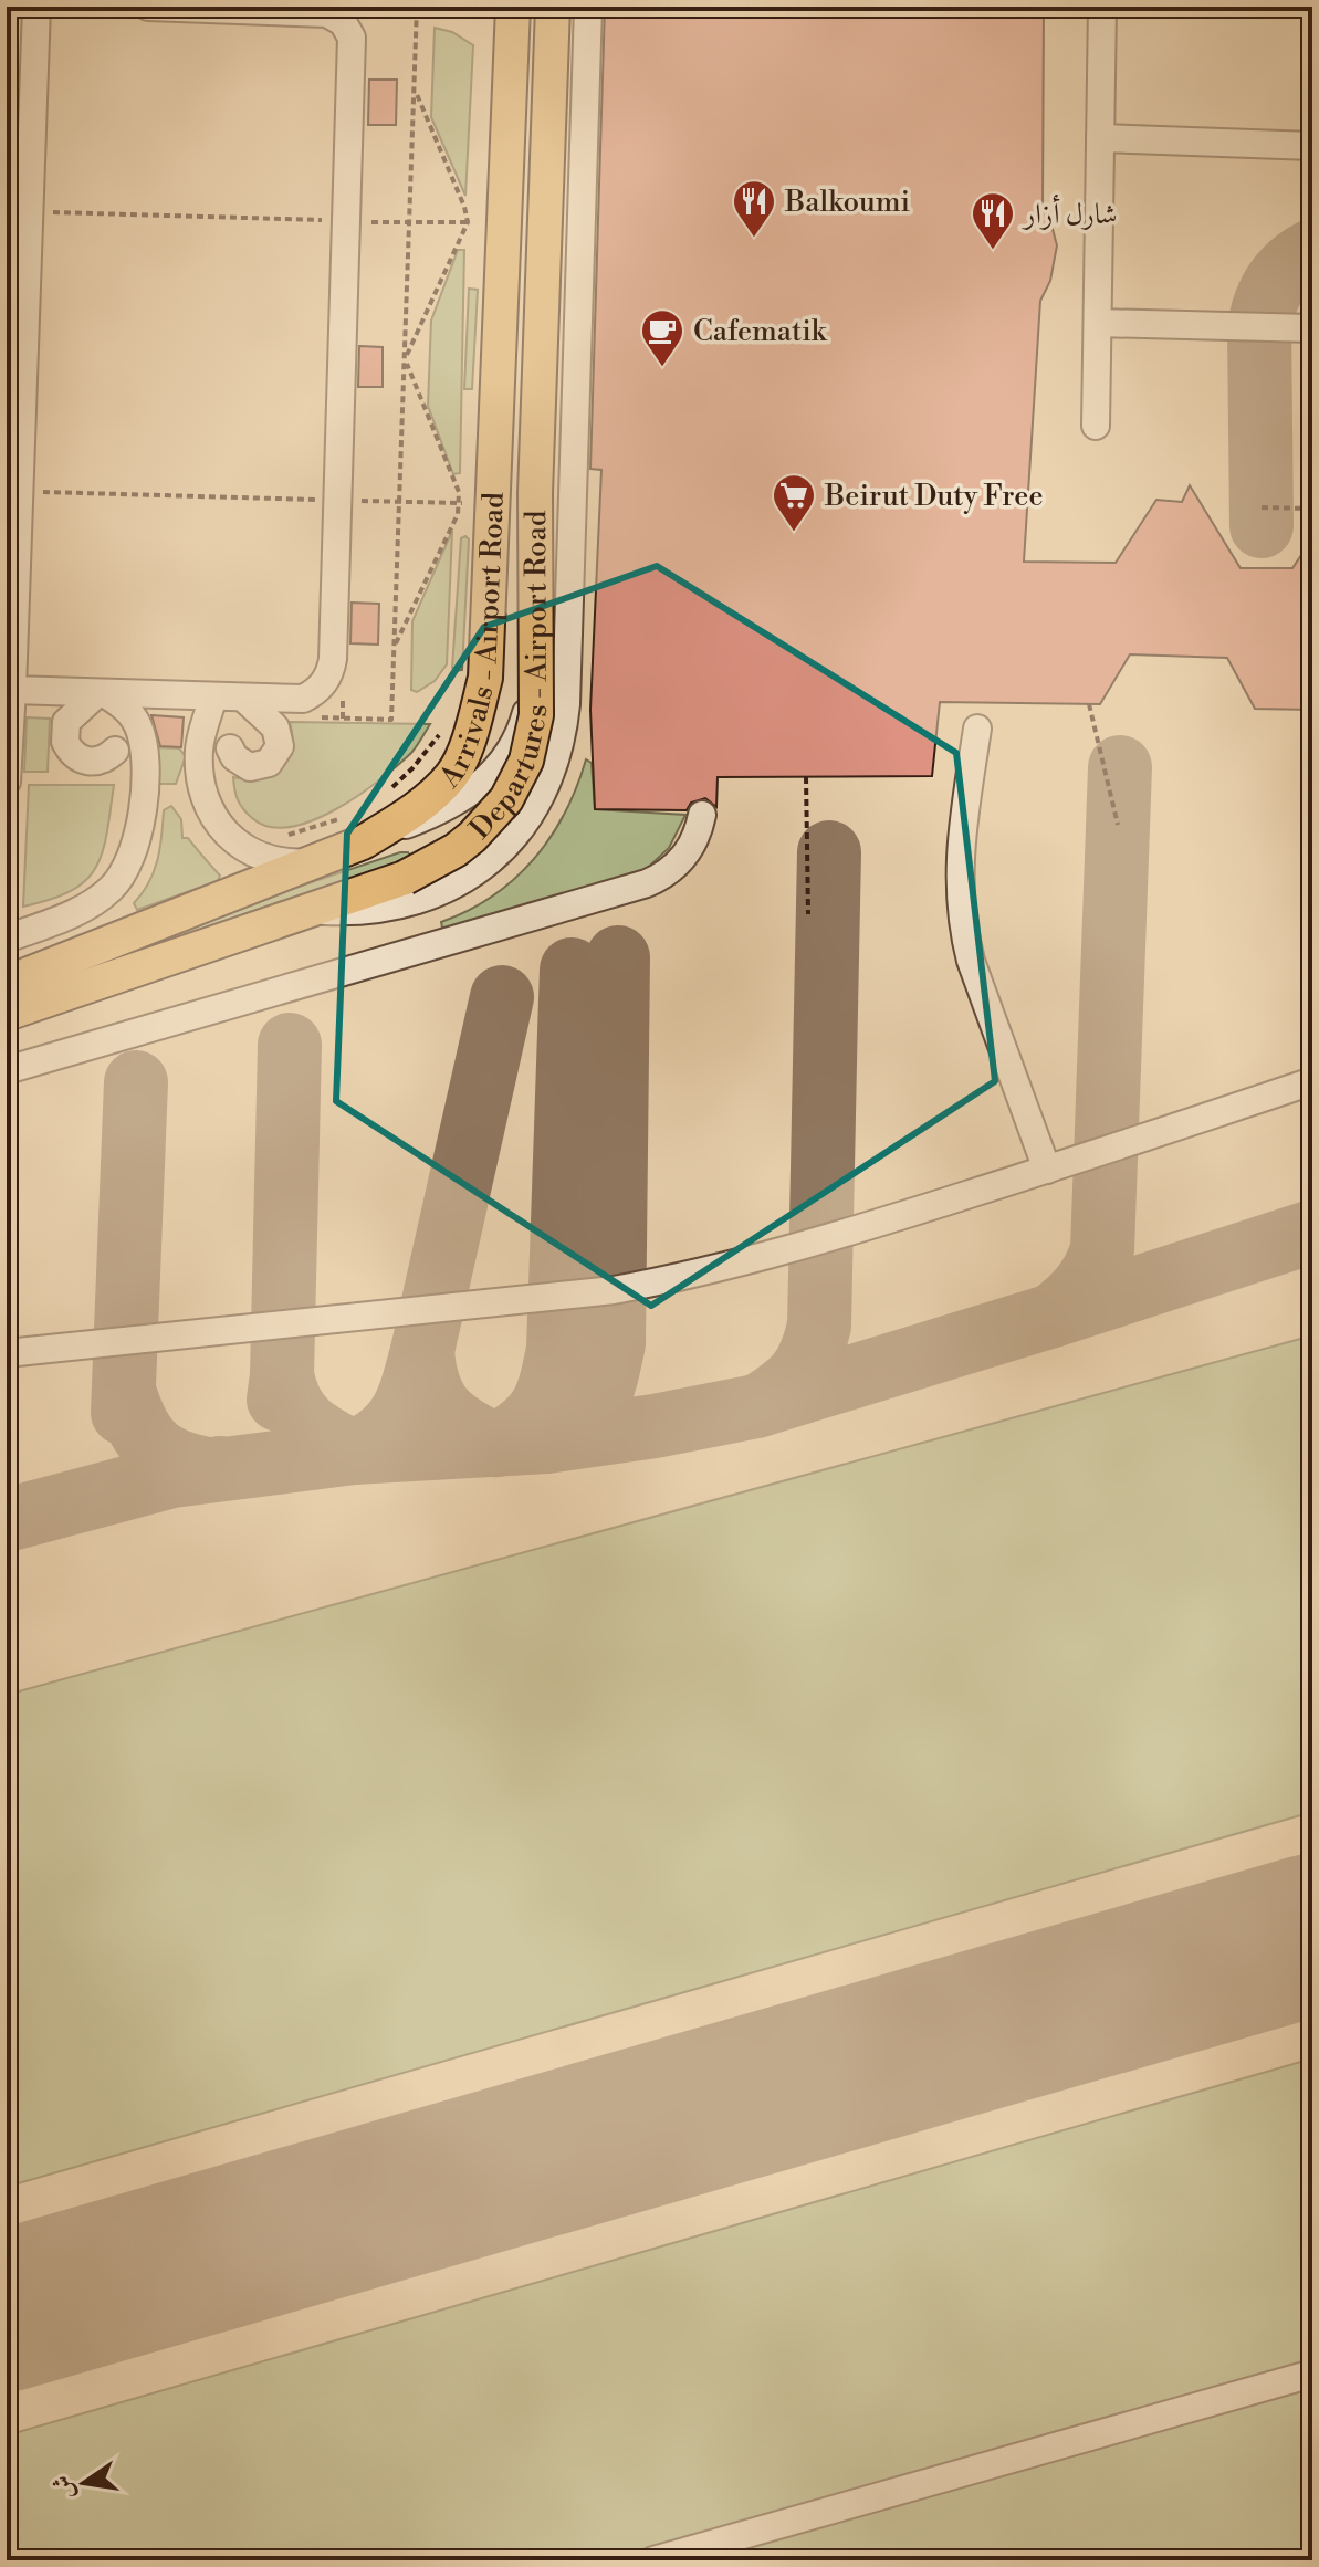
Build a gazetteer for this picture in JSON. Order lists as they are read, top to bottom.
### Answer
{
  "streets": {
    "main road": ["Arrivals - Airport Road", "Departures - Airport Road"]
  },
  "places": {
    "restaurant": ["Balkoumi", "شارل أزار"],
    "cafe": ["Cafematik"],
    "supermarket": ["Beirut Duty Free"]
  },
  "north": "left"
}
